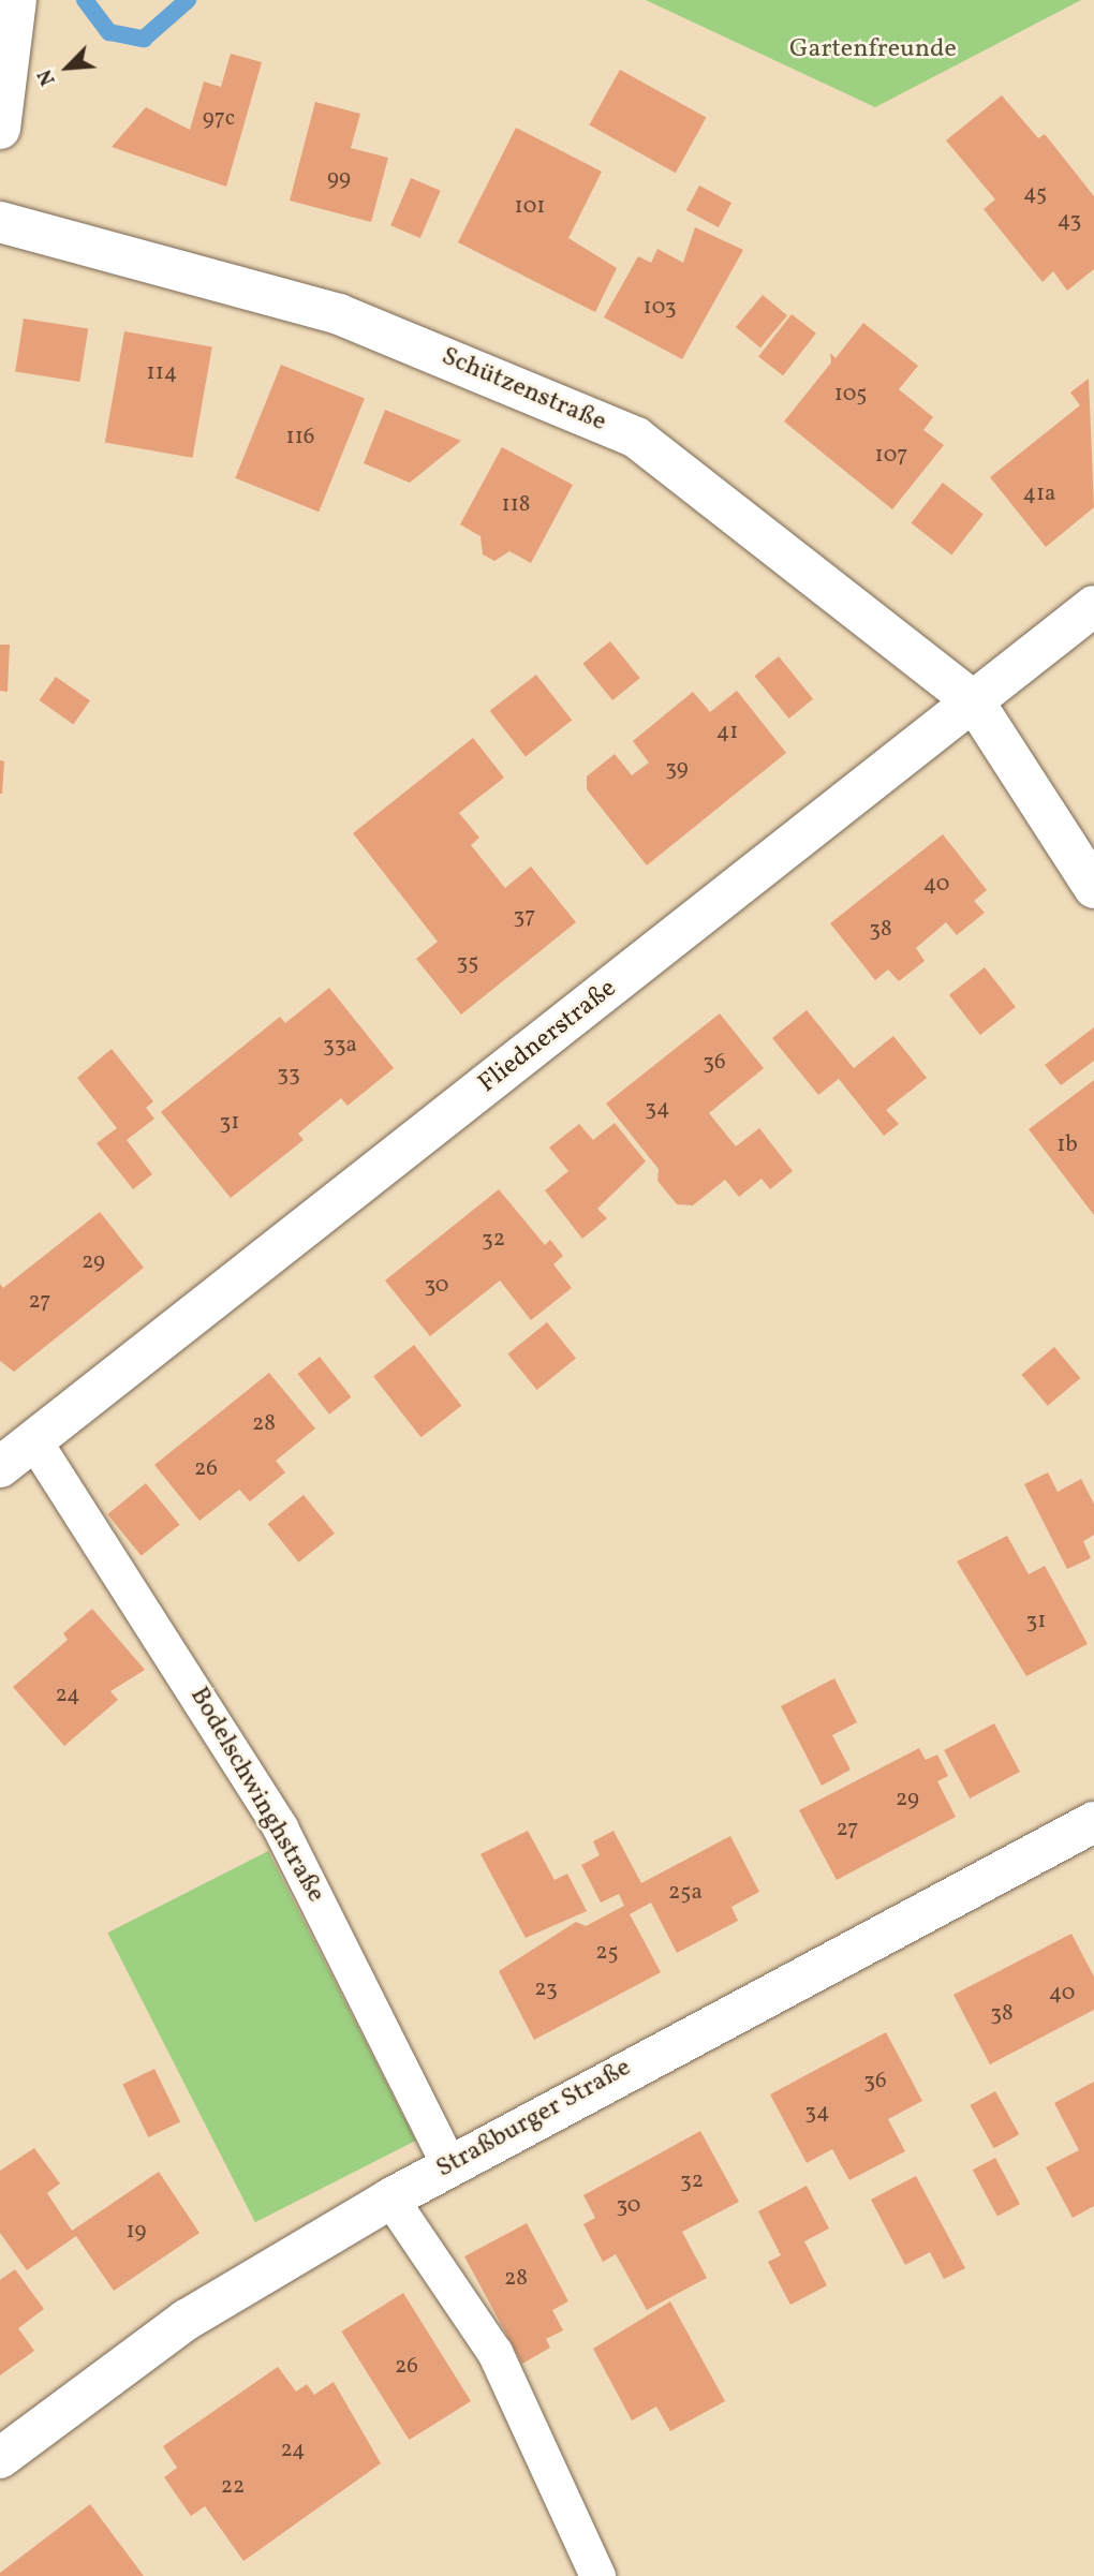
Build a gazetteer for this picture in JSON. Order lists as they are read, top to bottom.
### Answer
{
  "streets": {
    "street": ["Schützenstraße", "Fliednerstraße", "Straßburger Straße"],
    "lane": ["Bodelschwinghstraße"]
  },
  "crossings": [
    ["Schützenstraße", "Fliednerstraße"],
    ["Fliednerstraße", "Bodelschwinghstraße"],
    ["Bodelschwinghstraße", "Straßburger Straße"]
  ],
  "parks": ["Gartenfreunde"],
  "house_numbers": [
    "97c",
    "99",
    "45",
    "101",
    "43",
    "103",
    "114",
    "105",
    "116",
    "107",
    "41a",
    "118",
    "41",
    "39",
    "40",
    "37",
    "38",
    "35",
    "33a",
    "36",
    "33",
    "34",
    "31",
    "1b",
    "32",
    "29",
    "30",
    "27",
    "28",
    "26",
    "31",
    "24",
    "29",
    "27",
    "25a",
    "25",
    "23",
    "40",
    "38",
    "36",
    "34",
    "32",
    "30",
    "19",
    "28",
    "26",
    "24",
    "22"
  ],
  "north": "bottom left"
}
